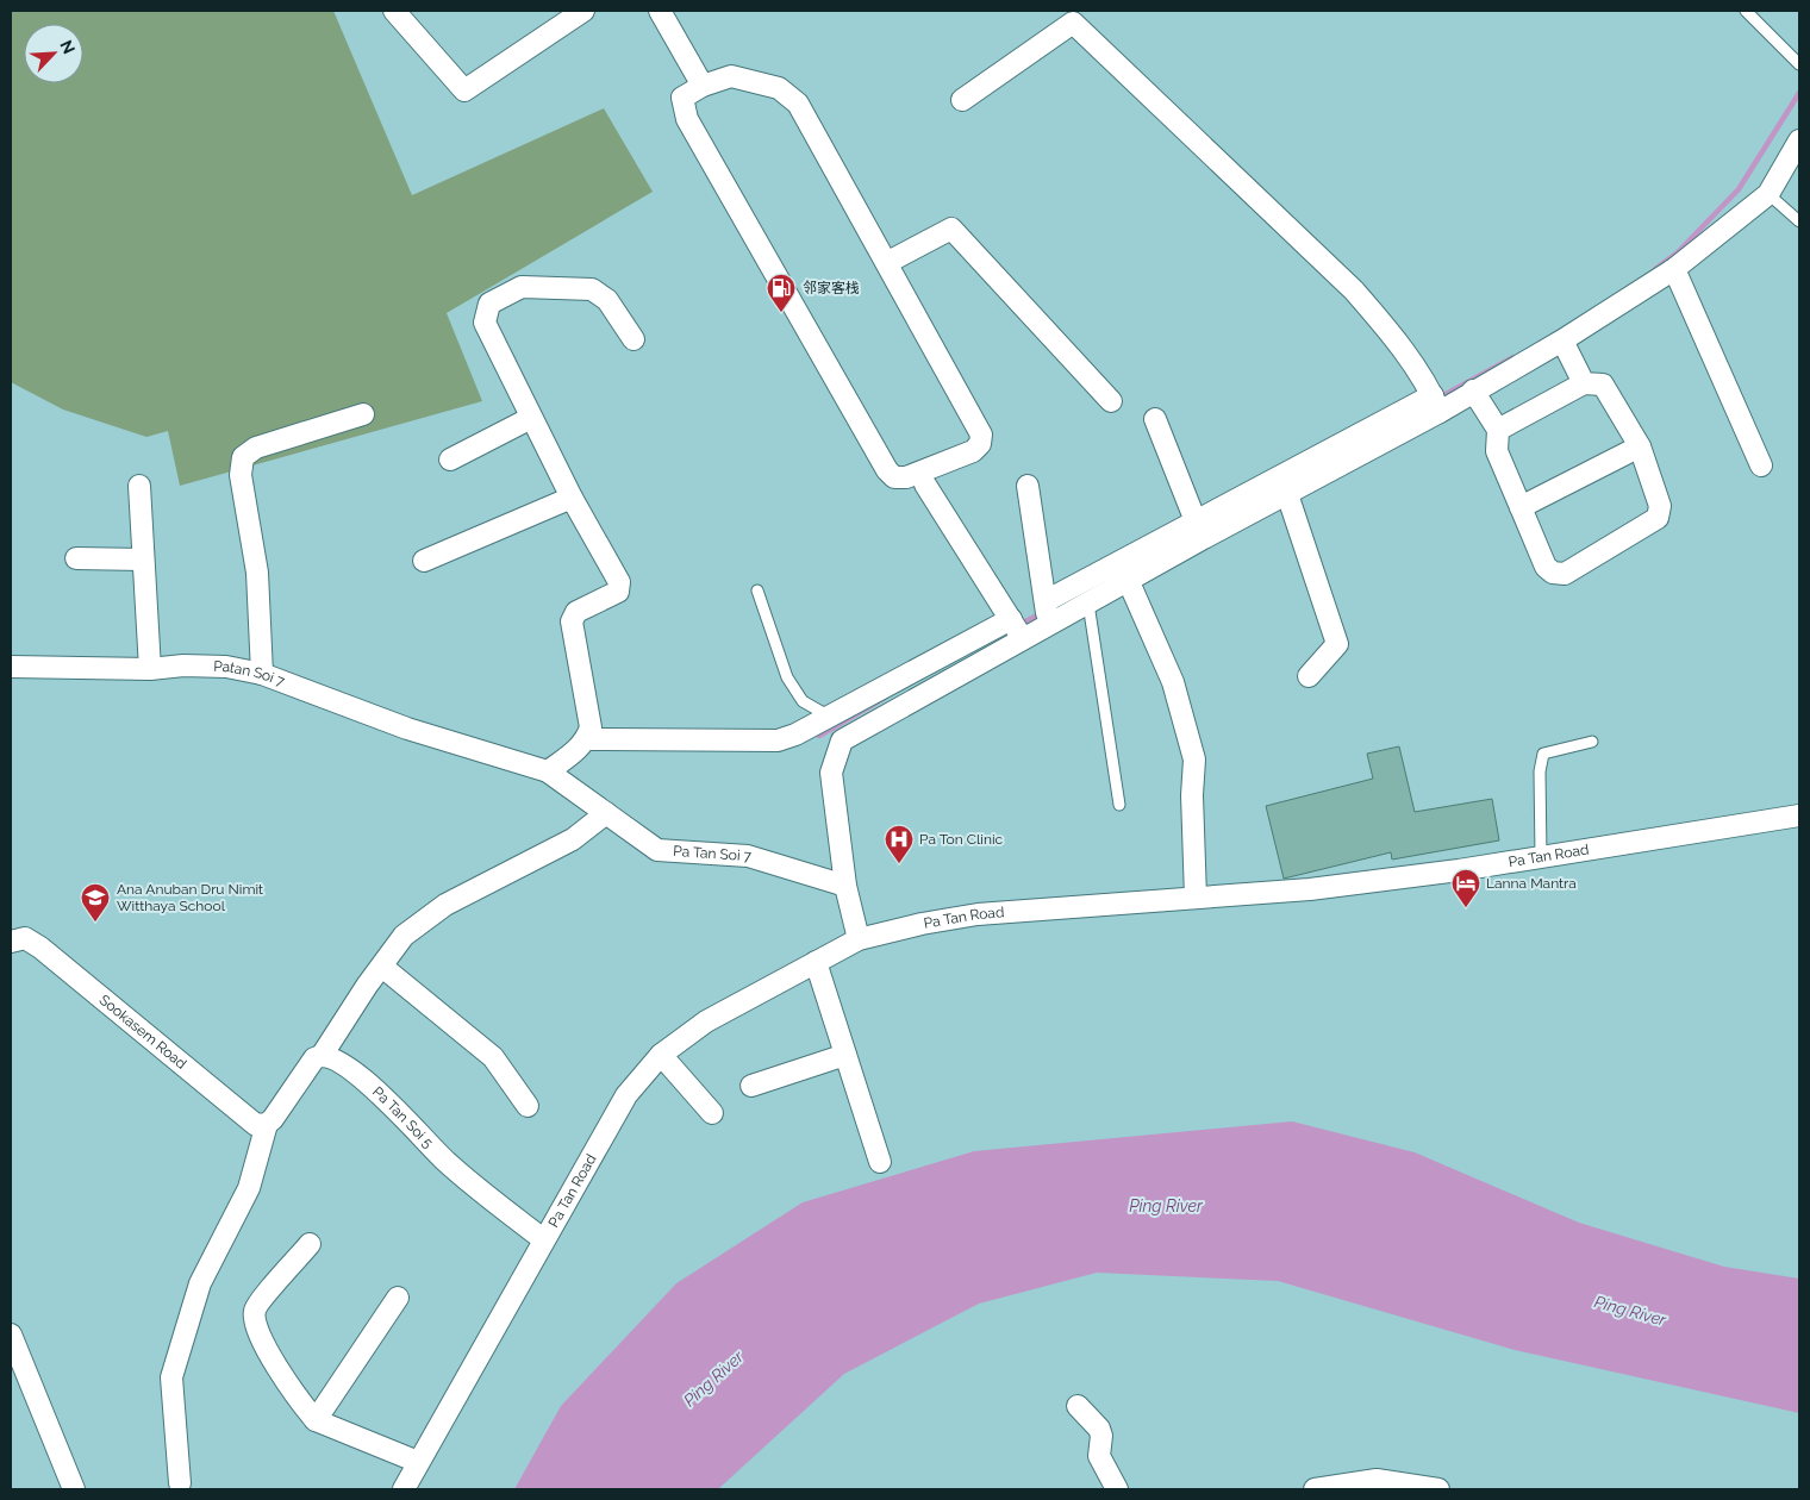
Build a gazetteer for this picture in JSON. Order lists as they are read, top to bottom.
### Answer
{
  "streets": {
    "street": [
      "Patan Soi 7",
      "Pa Tan Soi 7",
      "Pa Tan Road",
      "Sookasem Road",
      "Pa Tan Soi 5"
    ]
  },
  "crossings": [
    ["Patan Soi 7", "Pa Tan Soi 7"],
    ["Pa Tan Road", "Pa Tan Soi 5"]
  ],
  "water": ["Ping River"],
  "places": {
    "fuel station": ["邻家客栈"],
    "hospital": ["Pa Ton Clinic"],
    "hotel": ["Lanna Mantra"],
    "school or university": ["Ana Anuban Dru Nimit Witthaya School"]
  },
  "north": "top right"
}
